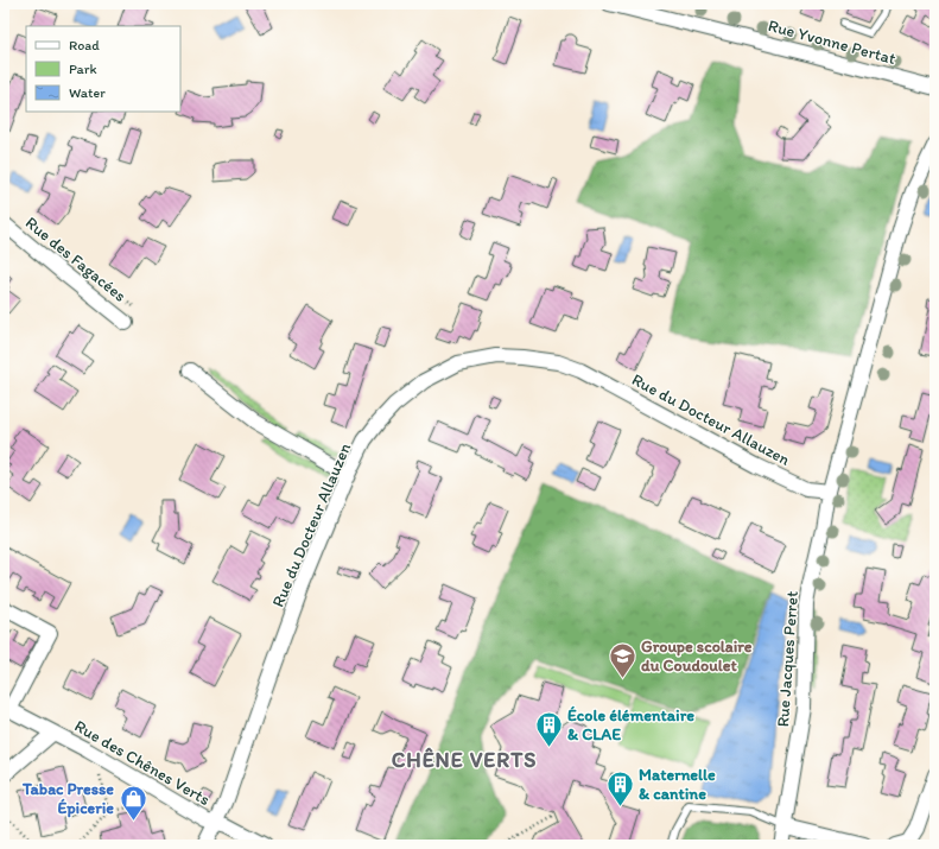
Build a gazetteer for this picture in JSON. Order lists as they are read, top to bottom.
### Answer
{
  "streets": {
    "street": [
      "Rue Yvonne Pertat",
      "Rue des Fagacées",
      "Rue du Docteur Allauzen",
      "Rue Jacques Perret",
      "Rue des Chênes Verts"
    ]
  },
  "crossings": [
    ["Rue du Docteur Allauzen", "Rue Jacques Perret"],
    ["Rue du Docteur Allauzen", "Rue des Chênes Verts"]
  ],
  "districts": ["CHÊNE VERTS"],
  "places": {
    "school or university": ["Groupe scolaire du Coudoulet"],
    "building": ["École élémentaire & CLAE", "Maternelle & cantine"],
    "shop": ["Tabac Presse Épicerie"]
  },
  "legend": ["Road", "Park", "Water"]
}
